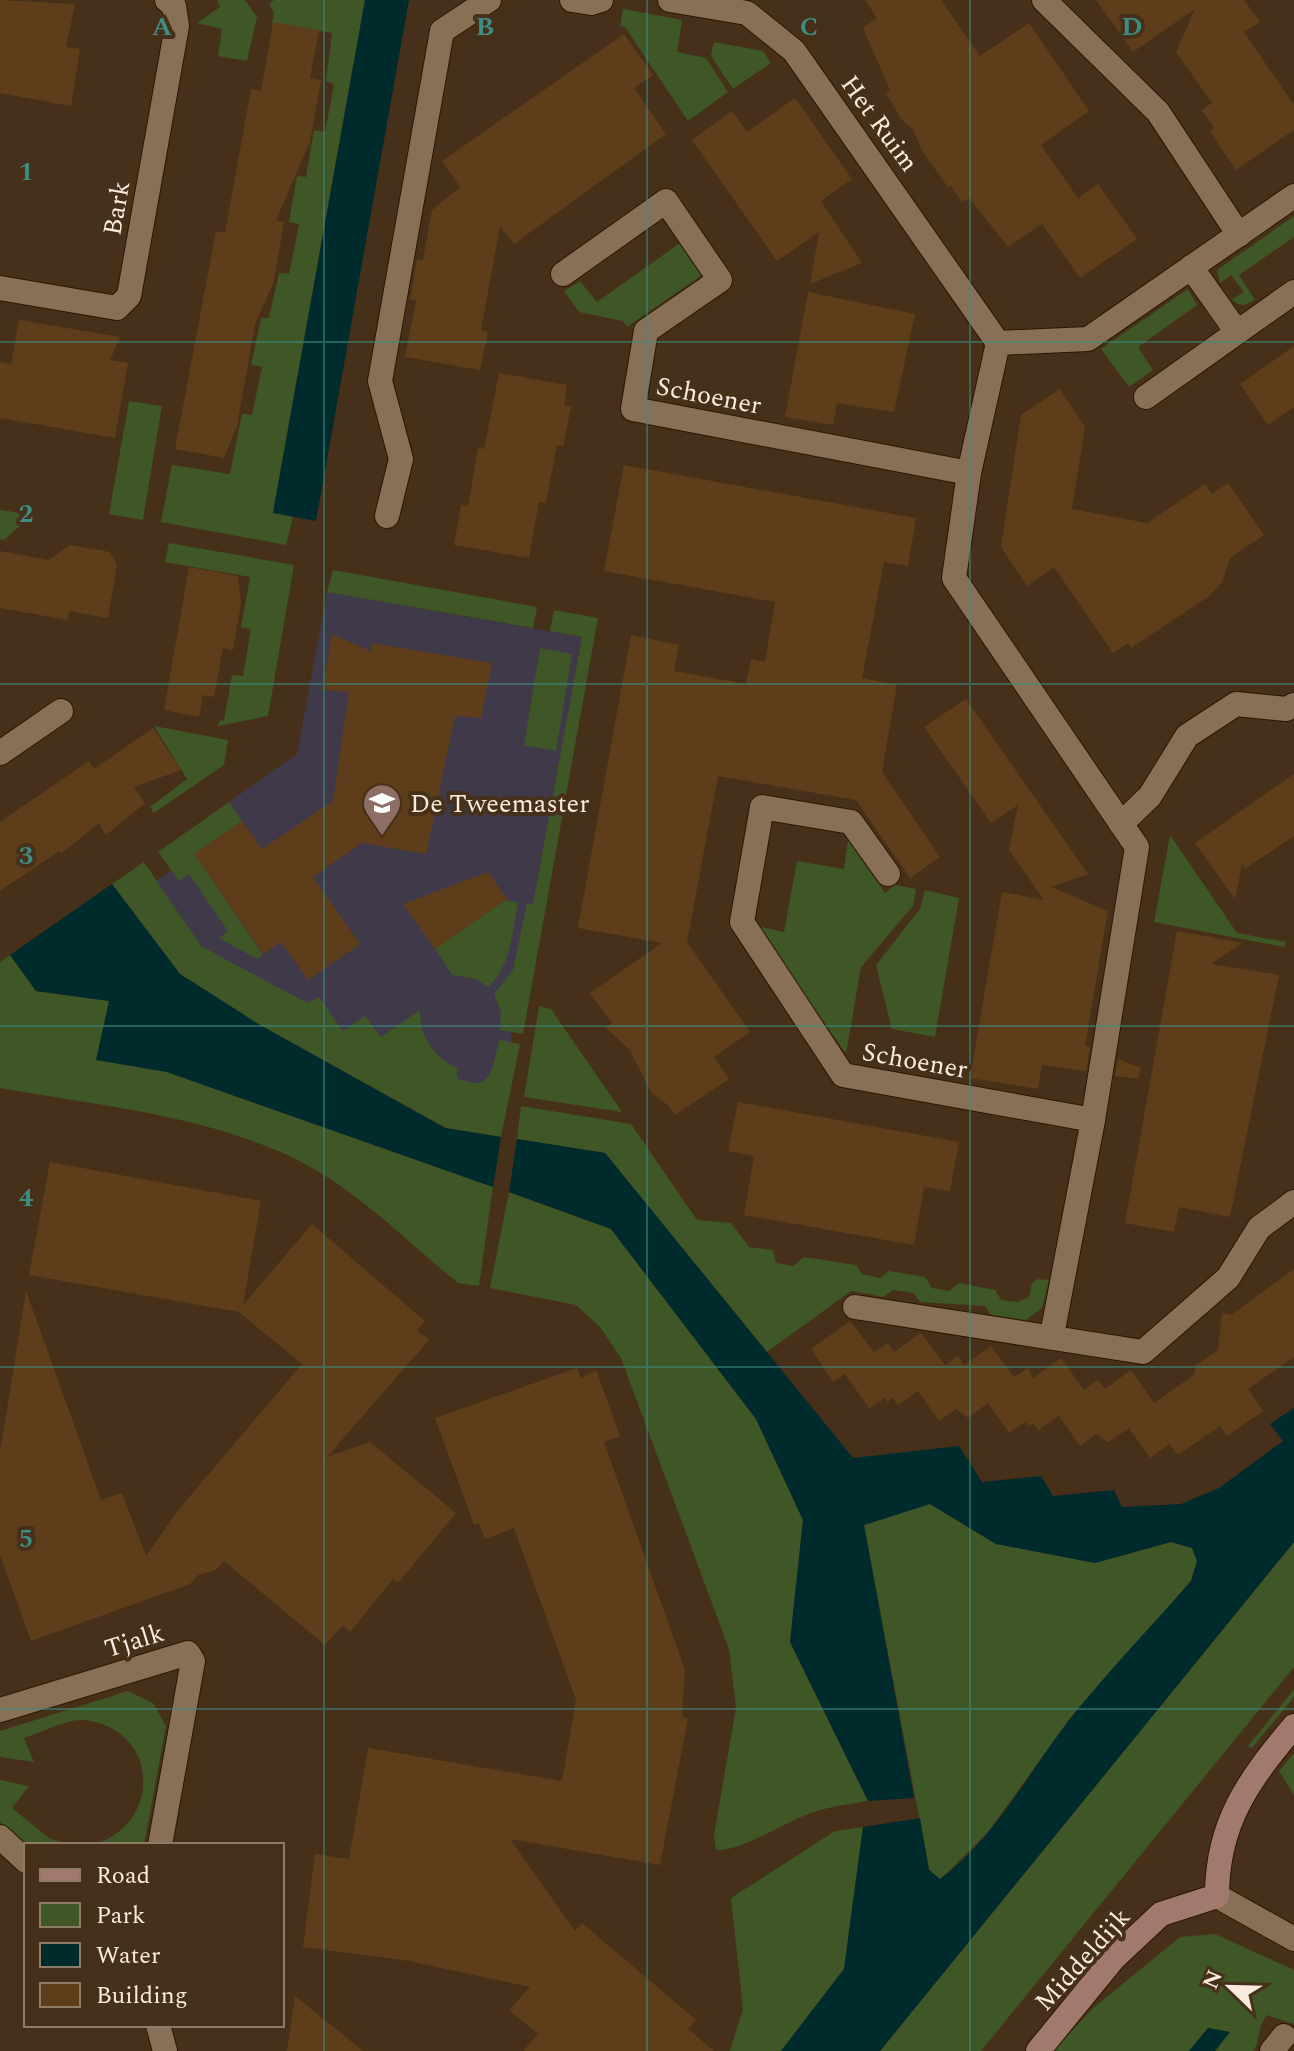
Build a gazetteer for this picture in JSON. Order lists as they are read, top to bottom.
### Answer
{
  "streets": {
    "street": [
      "Het Ruim",
      "Bark",
      "Schoener",
      "Tjalk",
      "Middeldijk"
    ]
  },
  "places": {
    "school or university": ["De Tweemaster"]
  },
  "legend": [
    "Road",
    "Park",
    "Water",
    "Building"
  ],
  "north": "top left",
  "grid": {
    "columns": [
      "A",
      "B",
      "C",
      "D"
    ],
    "rows": [
      "1",
      "2",
      "3",
      "4",
      "5"
    ]
  }
}
